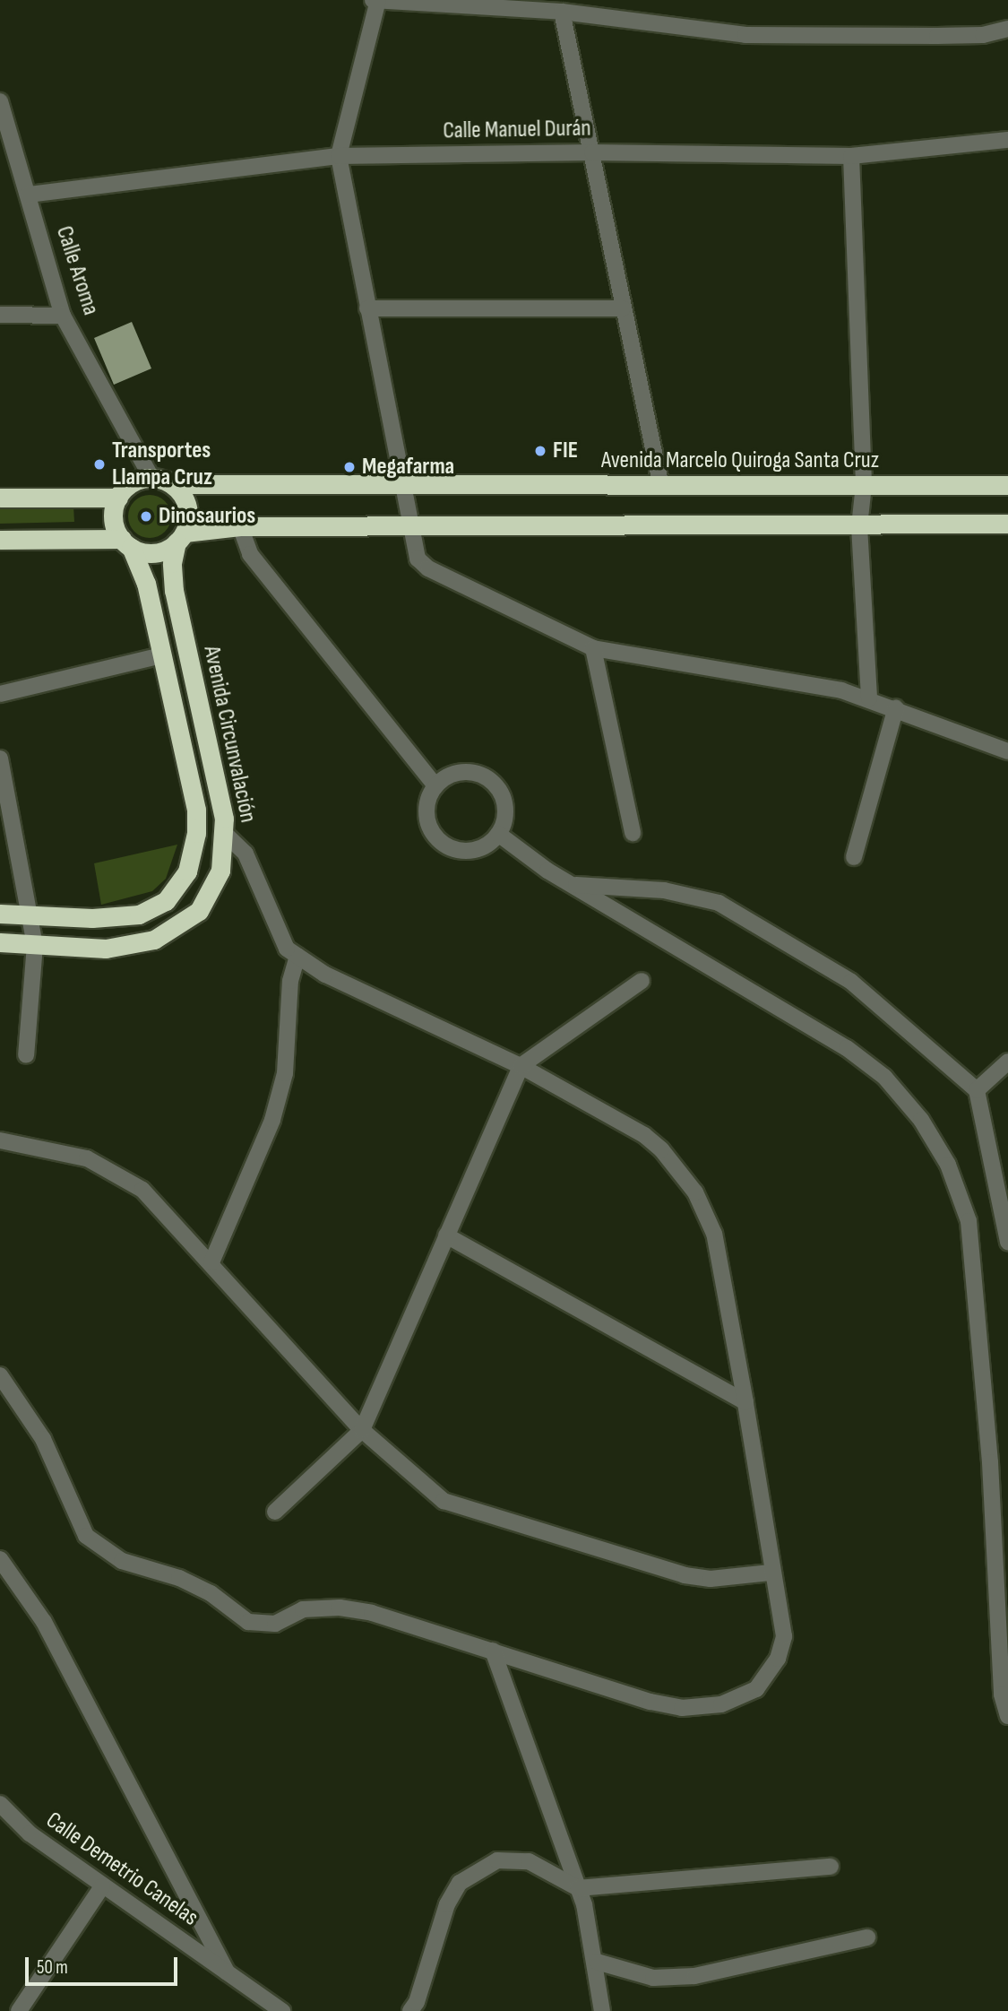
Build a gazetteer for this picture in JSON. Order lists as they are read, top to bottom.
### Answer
{
  "streets": {
    "highway": ["Avenida Marcelo Quiroga Santa Cruz", "Avenida Circunvalación"],
    "street": ["Calle Manuel Durán", "Calle Aroma", "Calle Demetrio Canelas"]
  },
  "crossings": [
    ["Calle Manuel Durán", "Calle Aroma"],
    ["Calle Aroma", "Avenida Marcelo Quiroga Santa Cruz"],
    ["Calle Aroma", "Avenida Circunvalación"],
    ["Avenida Marcelo Quiroga Santa Cruz", "Avenida Circunvalación"]
  ],
  "places": [
    "FIE",
    "Transportes Llampa Cruz",
    "Megafarma",
    "Dinosaurios"
  ],
  "scale_bar": "50 m"
}
